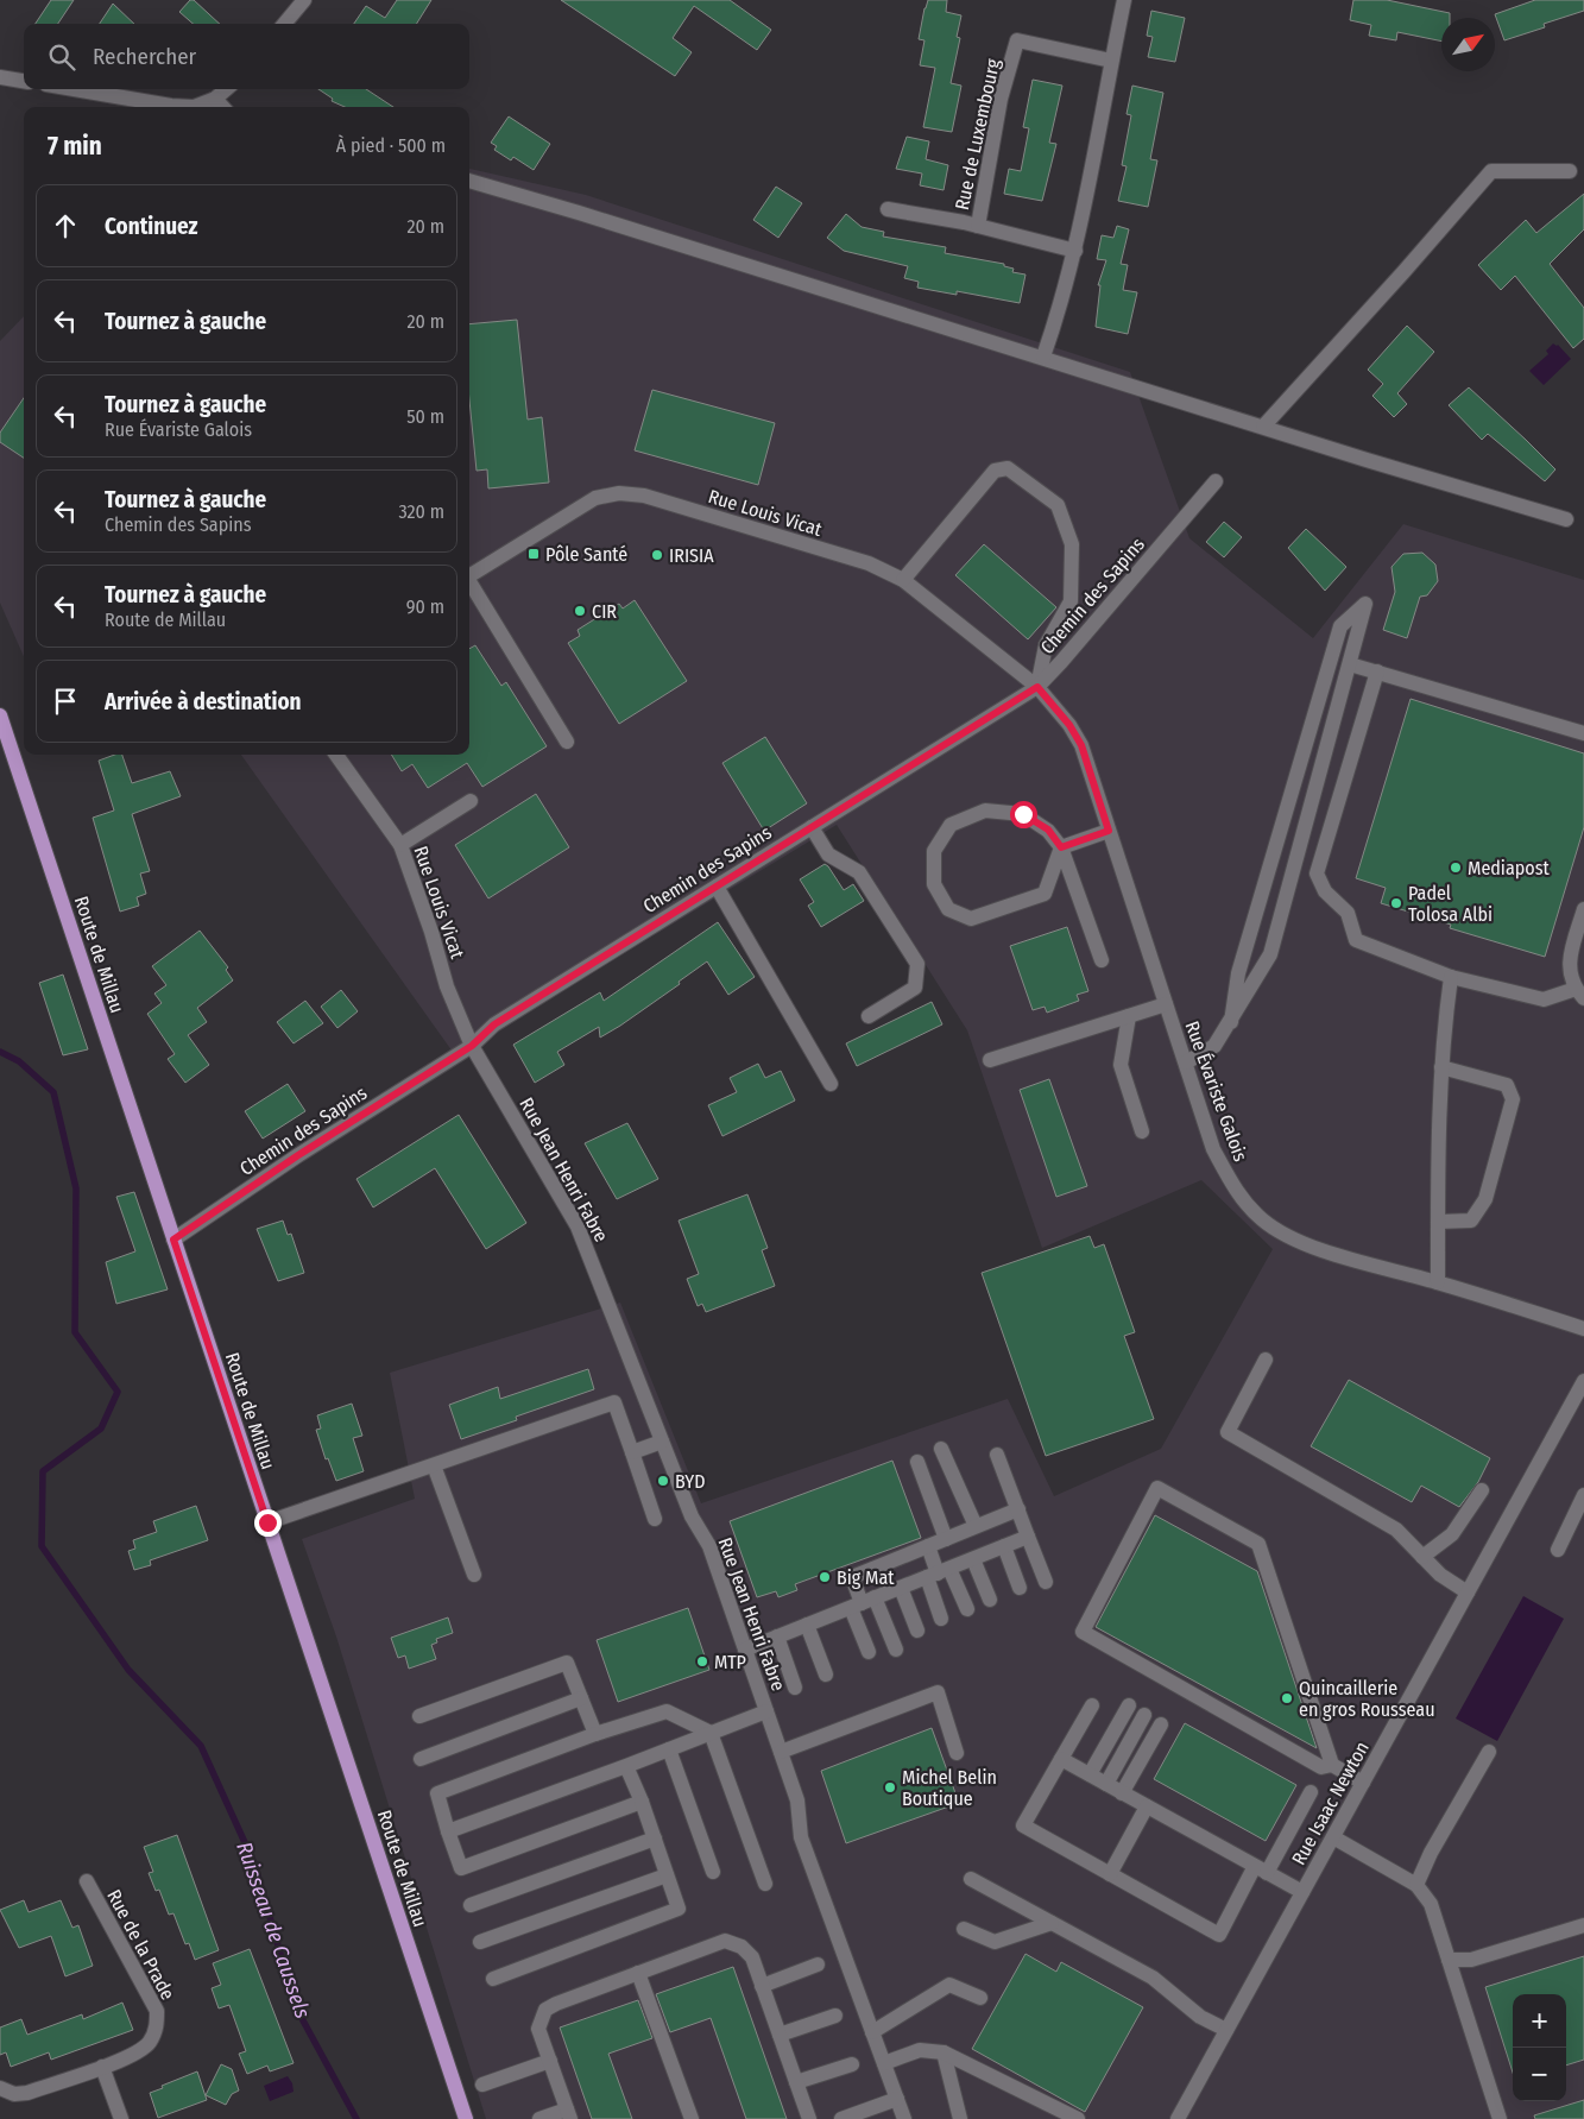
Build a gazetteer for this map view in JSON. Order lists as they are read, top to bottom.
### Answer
{
  "streets": {
    "main road": ["Route de Millau"],
    "street": [
      "Rue de Luxembourg",
      "Rue Louis Vicat",
      "Chemin des Sapins",
      "Rue Évariste Galois",
      "Rue Jean Henri Fabre",
      "Rue Isaac Newton",
      "Rue de la Prade"
    ]
  },
  "crossings": [
    ["Rue Louis Vicat", "Chemin des Sapins"],
    ["Rue Louis Vicat", "Rue Évariste Galois"],
    ["Rue Louis Vicat", "Rue Jean Henri Fabre"],
    ["Chemin des Sapins", "Route de Millau"],
    ["Chemin des Sapins", "Rue Évariste Galois"],
    ["Chemin des Sapins", "Rue Jean Henri Fabre"]
  ],
  "water": ["Ruisseau de Caussels"],
  "places": {
    "transit": ["Pôle Santé"],
    "other": [
      "IRISIA",
      "CIR",
      "Mediapost",
      "Padel Tolosa Albi",
      "BYD",
      "Big Mat",
      "MTP",
      "Quincaillerie en gros Rousseau",
      "Michel Belin Boutique"
    ]
  },
  "north": "top right",
  "page": {
    "search": "Rechercher",
    "heading": ["7 min", "À pied · 500 m"],
    "list": [
      ["Continuez", "20 m"],
      ["Tournez à gauche", "20 m"],
      ["Tournez à gauche", "Rue Évariste Galois", "50 m"],
      ["Tournez à gauche", "Chemin des Sapins", "320 m"],
      ["Tournez à gauche", "Route de Millau", "90 m"],
      "Arrivée à destination"
    ],
    "map_buttons": ["+", "−"]
  }
}
